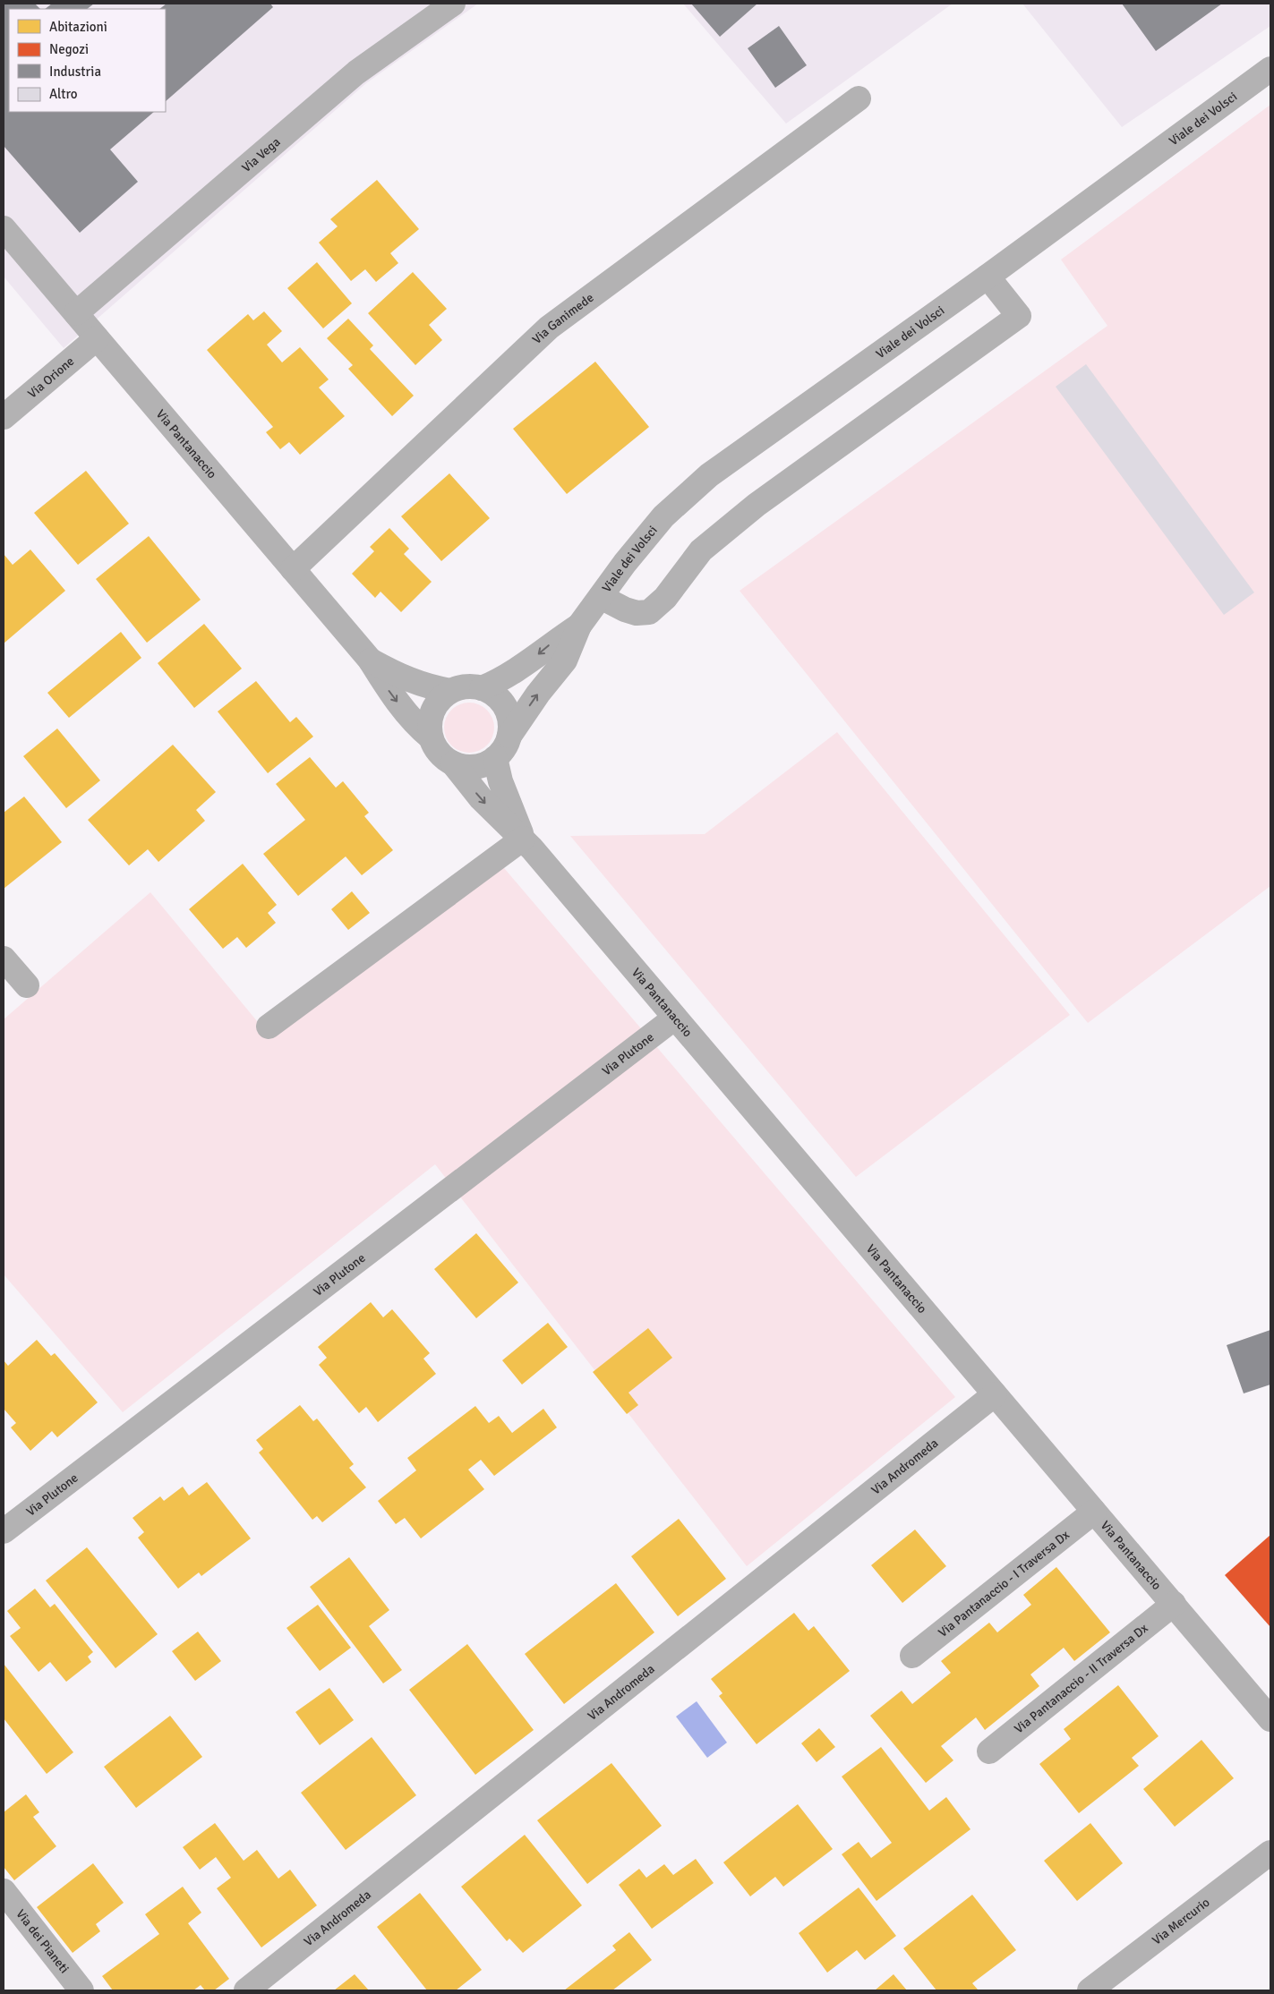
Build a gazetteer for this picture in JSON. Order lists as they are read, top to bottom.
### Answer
{
  "streets": {
    "street": [
      "Viale dei Volsci",
      "Via Vega",
      "Via Ganimede",
      "Via Orione",
      "Via Pantanaccio",
      "Via Plutone",
      "Via Andromeda",
      "Via Pantanaccio - I Traversa Dx",
      "Via Pantanaccio - II Traversa Dx",
      "Via Mercurio",
      "Via dei Pianeti"
    ]
  },
  "crossings": [
    ["Viale dei Volsci", "Via Pantanaccio"],
    ["Via Vega", "Via Pantanaccio"],
    ["Via Ganimede", "Via Pantanaccio"],
    ["Via Orione", "Via Pantanaccio"],
    ["Via Pantanaccio", "Via Plutone"],
    ["Via Pantanaccio", "Via Andromeda"],
    ["Via Pantanaccio", "Via Pantanaccio - I Traversa Dx"],
    ["Via Pantanaccio", "Via Pantanaccio - II Traversa Dx"]
  ],
  "legend": [
    "Abitazioni",
    "Negozi",
    "Industria",
    "Altro"
  ]
}
